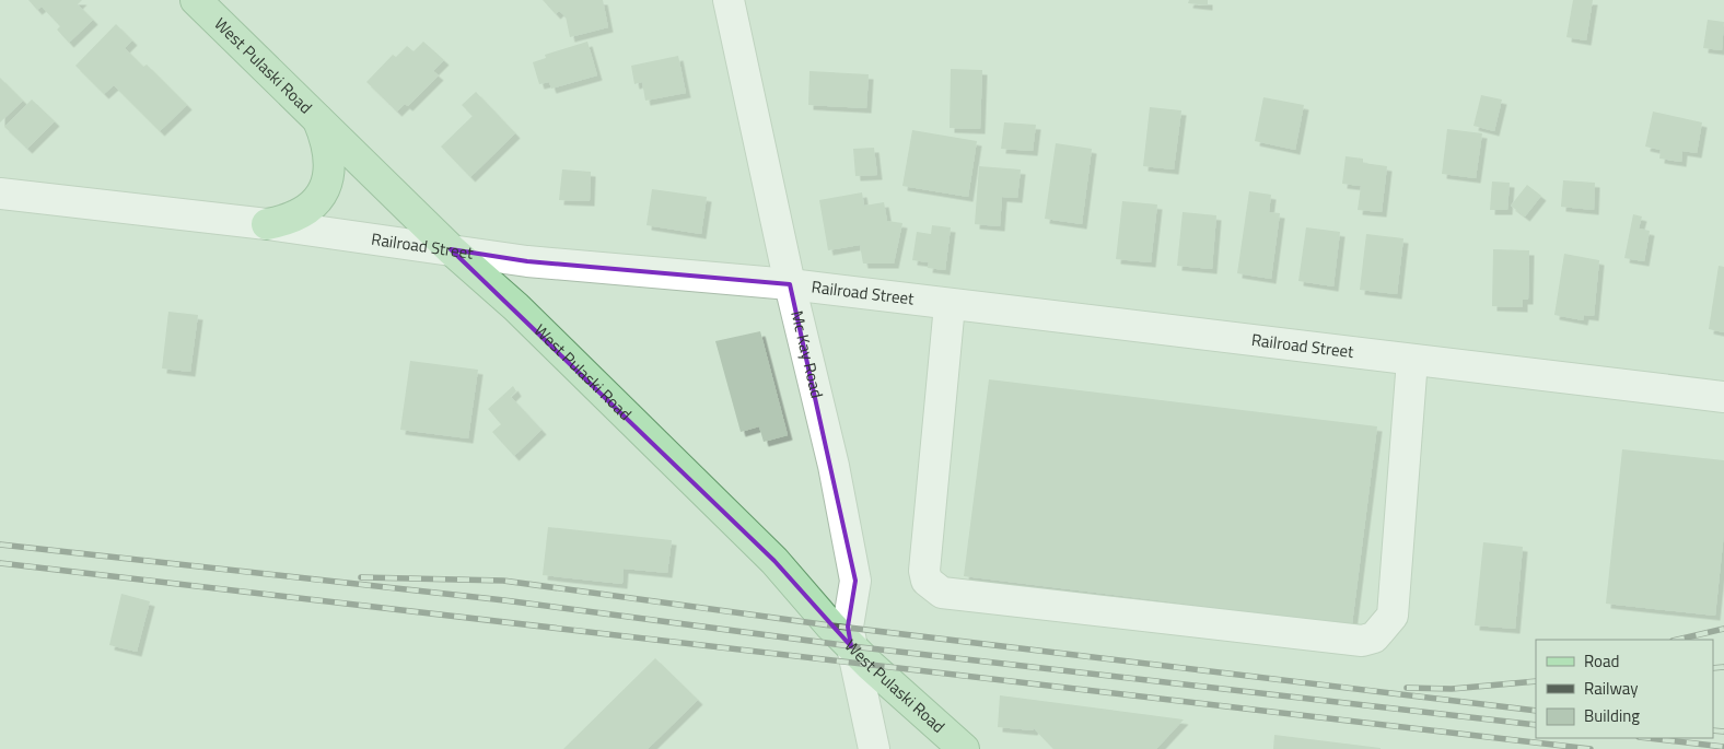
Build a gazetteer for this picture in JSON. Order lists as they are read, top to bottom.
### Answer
{
  "streets": {
    "main road": ["West Pulaski Road"],
    "street": ["Railroad Street", "Mc Kay Road"]
  },
  "crossings": [
    ["West Pulaski Road", "Railroad Street"],
    ["West Pulaski Road", "Mc Kay Road"],
    ["Railroad Street", "Mc Kay Road"]
  ],
  "legend": ["Road", "Railway", "Building"]
}
